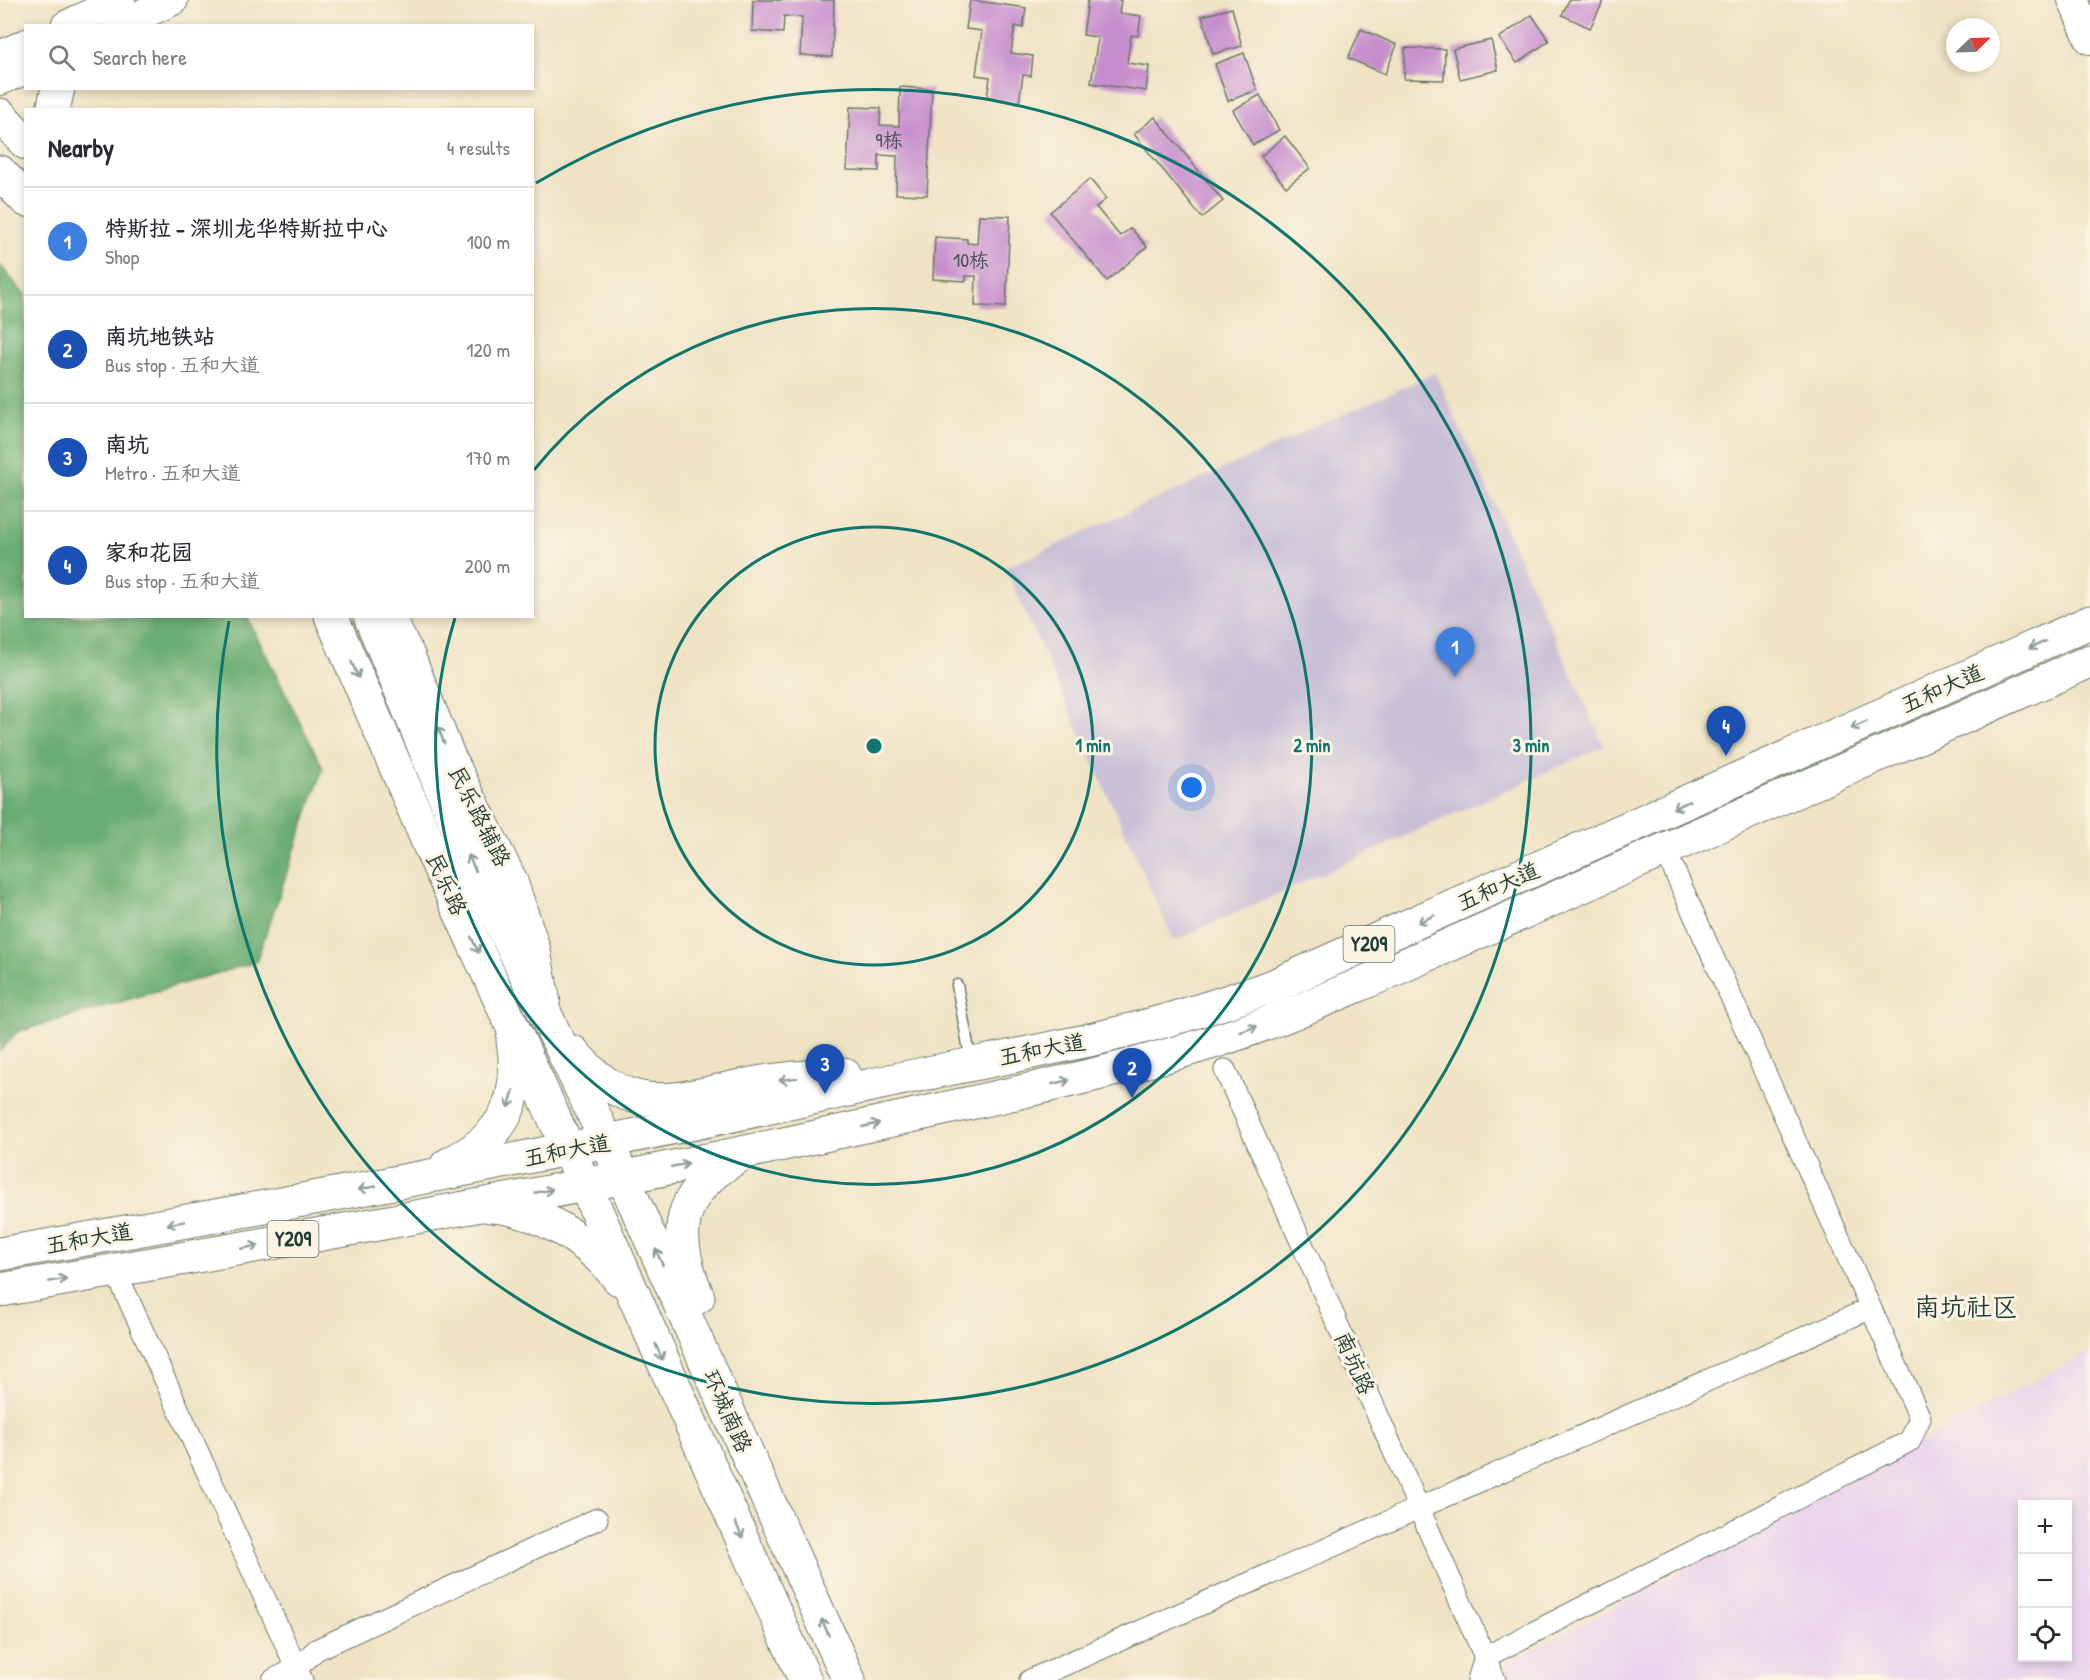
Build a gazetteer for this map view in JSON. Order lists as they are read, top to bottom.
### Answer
{
  "streets": {
    "main road": [
      "五和大道",
      "民乐路辅路",
      "民乐路",
      "Y209",
      "环城南路"
    ],
    "street": ["南坑路"]
  },
  "crossings": [
    ["五和大道", "民乐路"],
    ["五和大道", "环城南路"],
    ["民乐路辅路", "民乐路"],
    ["民乐路", "环城南路"]
  ],
  "one_way": ["民乐路辅路"],
  "districts": ["南坑社区"],
  "house_numbers": ["9栋", "10栋"],
  "north": "top right",
  "page": {
    "search": "Search here",
    "heading": ["Nearby", "4 results"],
    "list": [
      {
        "mark": "1",
        "name": "特斯拉 - 深圳龙华特斯拉中心",
        "note": "Shop",
        "value": "100 m"
      },
      {
        "mark": "2",
        "name": "南坑地铁站",
        "note": "Bus stop · 五和大道",
        "value": "120 m"
      },
      {
        "mark": "3",
        "name": "南坑",
        "note": "Metro · 五和大道",
        "value": "170 m"
      },
      {
        "mark": "4",
        "name": "家和花园",
        "note": "Bus stop · 五和大道",
        "value": "200 m"
      }
    ],
    "pins": [
      "1",
      "4",
      "3",
      "2"
    ],
    "map_buttons": ["+", "−"]
  },
  "rings": ["1 min", "2 min", "3 min"]
}
